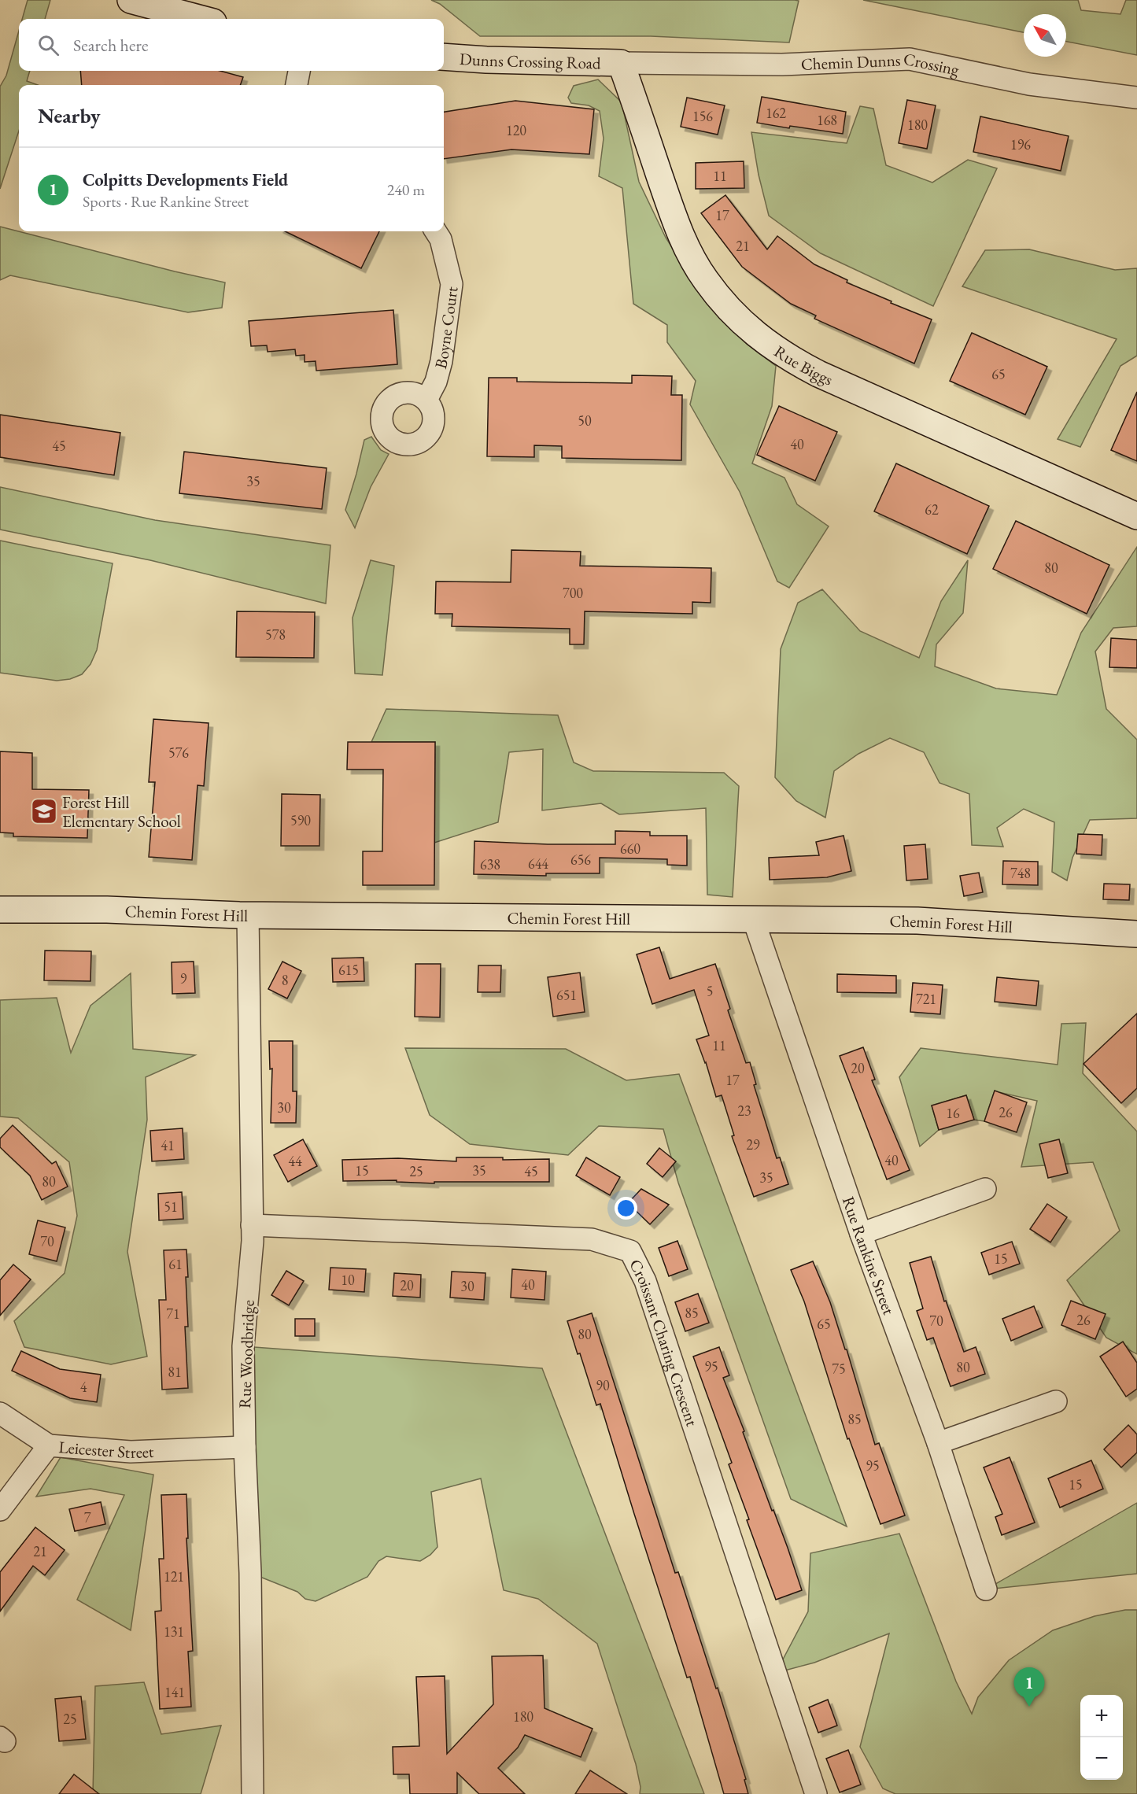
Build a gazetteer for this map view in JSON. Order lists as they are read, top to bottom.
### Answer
{
  "streets": {
    "street": [
      "Dunns Crossing Road",
      "Chemin Dunns Crossing",
      "Boyne Court",
      "Rue Biggs",
      "Chemin Forest Hill",
      "Rue Rankine Street",
      "Croissant Charing Crescent",
      "Rue Woodbridge",
      "Leicester Street"
    ]
  },
  "crossings": [
    ["Dunns Crossing Road", "Chemin Dunns Crossing"],
    ["Dunns Crossing Road", "Rue Biggs"],
    ["Chemin Dunns Crossing", "Rue Biggs"],
    ["Chemin Forest Hill", "Rue Rankine Street"],
    ["Chemin Forest Hill", "Rue Woodbridge"],
    ["Croissant Charing Crescent", "Rue Woodbridge"],
    ["Rue Woodbridge", "Leicester Street"]
  ],
  "places": {
    "school or university": ["Forest Hill Elementary School"]
  },
  "house_numbers": [
    "162",
    "156",
    "168",
    "180",
    "120",
    "196",
    "11",
    "17",
    "21",
    "65",
    "50",
    "40",
    "45",
    "35",
    "62",
    "80",
    "700",
    "578",
    "576",
    "590",
    "660",
    "656",
    "644",
    "638",
    "748",
    "615",
    "9",
    "8",
    "5",
    "651",
    "721",
    "11",
    "20",
    "17",
    "30",
    "23",
    "26",
    "16",
    "29",
    "41",
    "40",
    "44",
    "15",
    "35",
    "25",
    "45",
    "35",
    "80",
    "51",
    "70",
    "15",
    "61",
    "10",
    "40",
    "20",
    "30",
    "85",
    "71",
    "26",
    "70",
    "65",
    "80",
    "95",
    "80",
    "75",
    "81",
    "90",
    "4",
    "85",
    "95",
    "15",
    "7",
    "21",
    "121",
    "131",
    "141",
    "180",
    "25"
  ],
  "north": "top left",
  "page": {
    "search": "Search here",
    "heading": "Nearby",
    "list": [
      {
        "mark": "1",
        "name": "Colpitts Developments Field",
        "note": "Sports · Rue Rankine Street",
        "value": "240 m"
      }
    ],
    "pins": "1",
    "map_buttons": ["+", "−"]
  }
}
